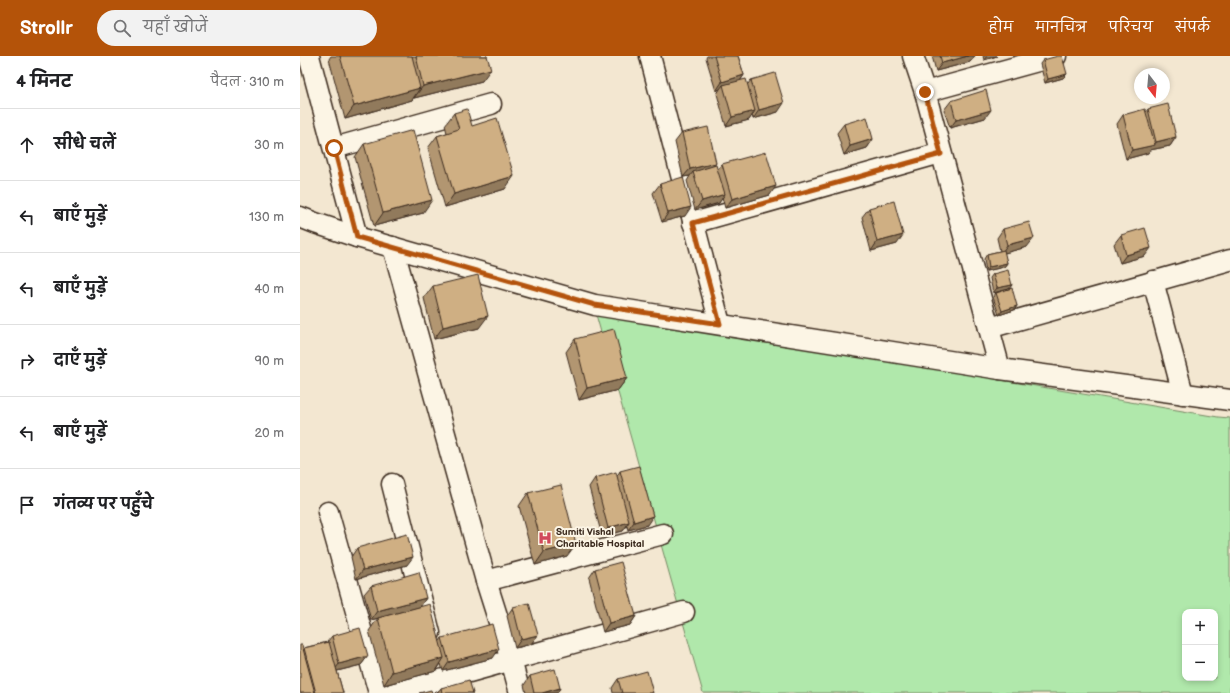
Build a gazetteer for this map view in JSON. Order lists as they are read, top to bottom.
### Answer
{
  "places": {
    "hospital": ["Sumiti Vishal Charitable Hospital"]
  },
  "north": "bottom",
  "page": {
    "header": "Strollr",
    "search": "यहाँ खोजें",
    "nav": [
      "होम",
      "मानचित्र",
      "परिचय",
      "संपर्क"
    ],
    "heading": ["4 मिनट", "पैदल · 310 m"],
    "list": [
      ["सीधे चलें", "30 m"],
      ["बाएँ मुड़ें", "130 m"],
      ["बाएँ मुड़ें", "40 m"],
      ["दाएँ मुड़ें", "90 m"],
      ["बाएँ मुड़ें", "20 m"],
      "गंतव्य पर पहुँचे"
    ],
    "map_buttons": ["+", "−"]
  }
}
